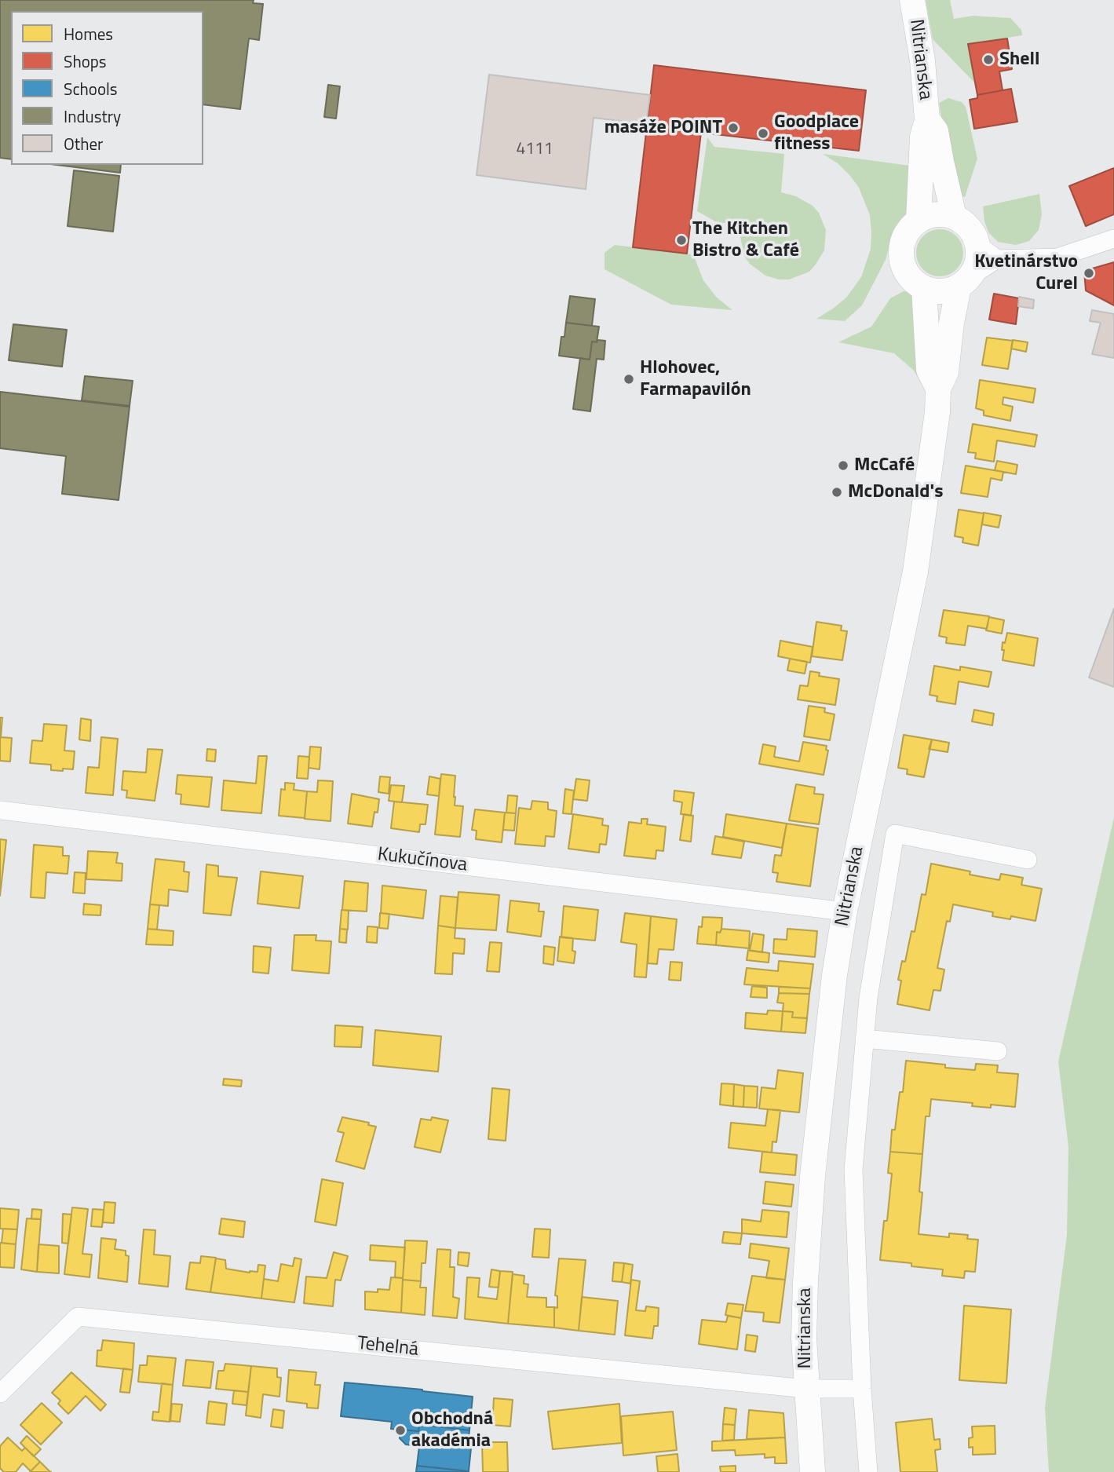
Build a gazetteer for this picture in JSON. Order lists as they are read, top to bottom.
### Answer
{
  "streets": {
    "main road": ["Nitrianska"],
    "street": ["Kukučínova", "Tehelná"]
  },
  "crossings": [
    ["Nitrianska", "Kukučínova"],
    ["Nitrianska", "Tehelná"]
  ],
  "places": [
    "Shell",
    "masáže POINT",
    "Goodplace fitness",
    "The Kitchen Bistro & Café",
    "Kvetinárstvo Curel",
    "Hlohovec, Farmapavilón",
    "McCafé",
    "McDonald's",
    "Obchodná akadémia"
  ],
  "house_numbers": ["4111"],
  "legend": [
    "Homes",
    "Shops",
    "Schools",
    "Industry",
    "Other"
  ]
}
